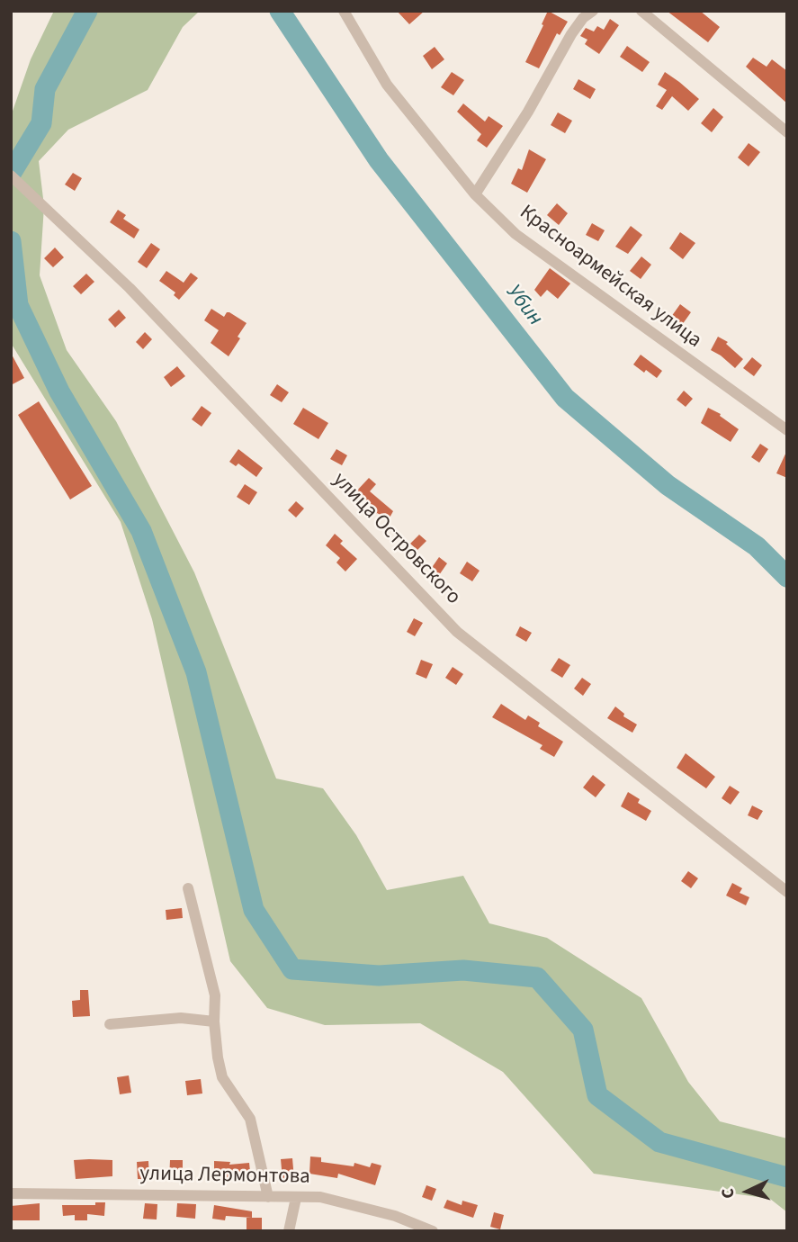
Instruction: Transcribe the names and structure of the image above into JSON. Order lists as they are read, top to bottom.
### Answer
{
  "streets": {
    "street": ["Красноармейская улица", "улица Островского", "улица Лермонтова"]
  },
  "water": ["Убин"],
  "north": "left"
}
